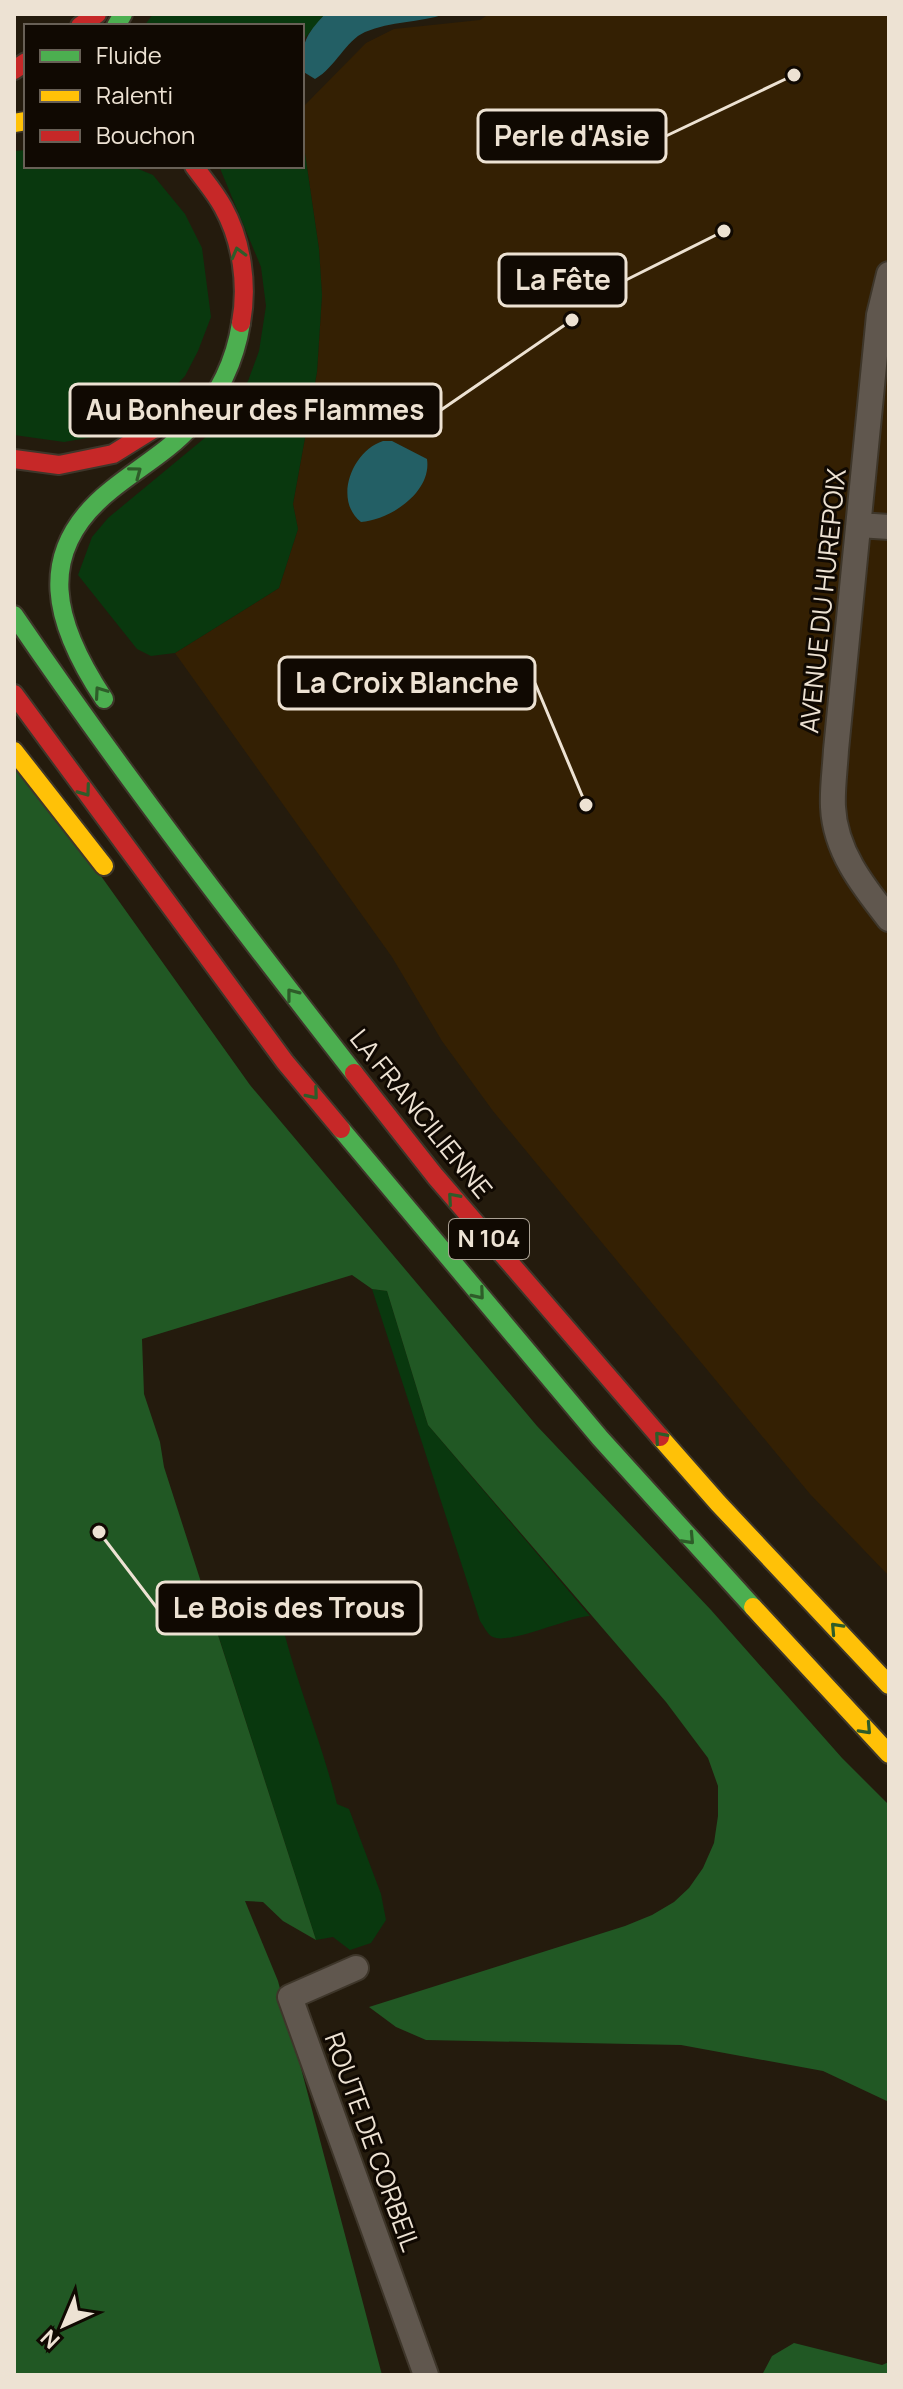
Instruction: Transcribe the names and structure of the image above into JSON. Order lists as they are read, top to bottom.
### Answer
{
  "streets": {
    "main road": ["LA FRANCILIENNE", "N 104"],
    "street": ["AVENUE DU HUREPOIX", "ROUTE DE CORBEIL"]
  },
  "places": [
    "Perle d'Asie",
    "La Fête",
    "Au Bonheur des Flammes",
    "La Croix Blanche",
    "Le Bois des Trous"
  ],
  "legend": ["Fluide", "Ralenti", "Bouchon"],
  "north": "bottom left"
}
